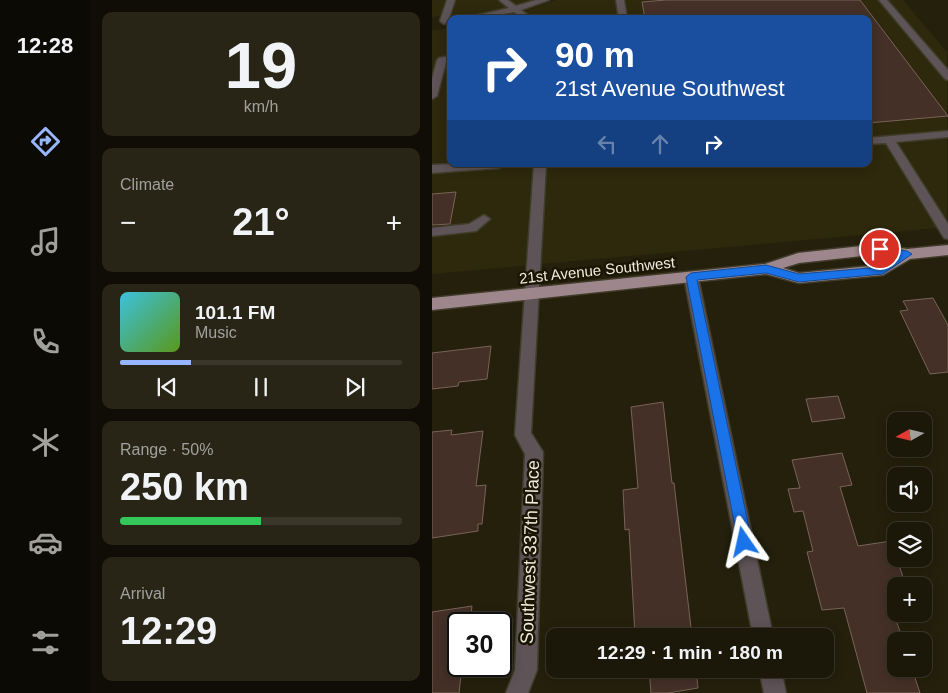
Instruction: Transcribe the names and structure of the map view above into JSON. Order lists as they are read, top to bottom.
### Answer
{
  "streets": {
    "main road": ["21st Avenue Southwest"],
    "street": ["Southwest 337th Place"]
  },
  "crossings": [
    ["21st Avenue Southwest", "Southwest 337th Place"]
  ],
  "north": "left",
  "page": {
    "tabs": "12:28",
    "tile": [
      ["19", "km/h"],
      "Climate",
      ["Range · 50%", "250 km"],
      ["Arrival", "12:29"]
    ],
    "turn": ["90 m", "21st Avenue Southwest"],
    "heat": ["−", "21°", "+"],
    "song": ["101.1 FM", "Music"],
    "map_buttons": ["+", "−"],
    "limit": "30",
    "trip": "12:29 · 1 min · 180 m"
  }
}
